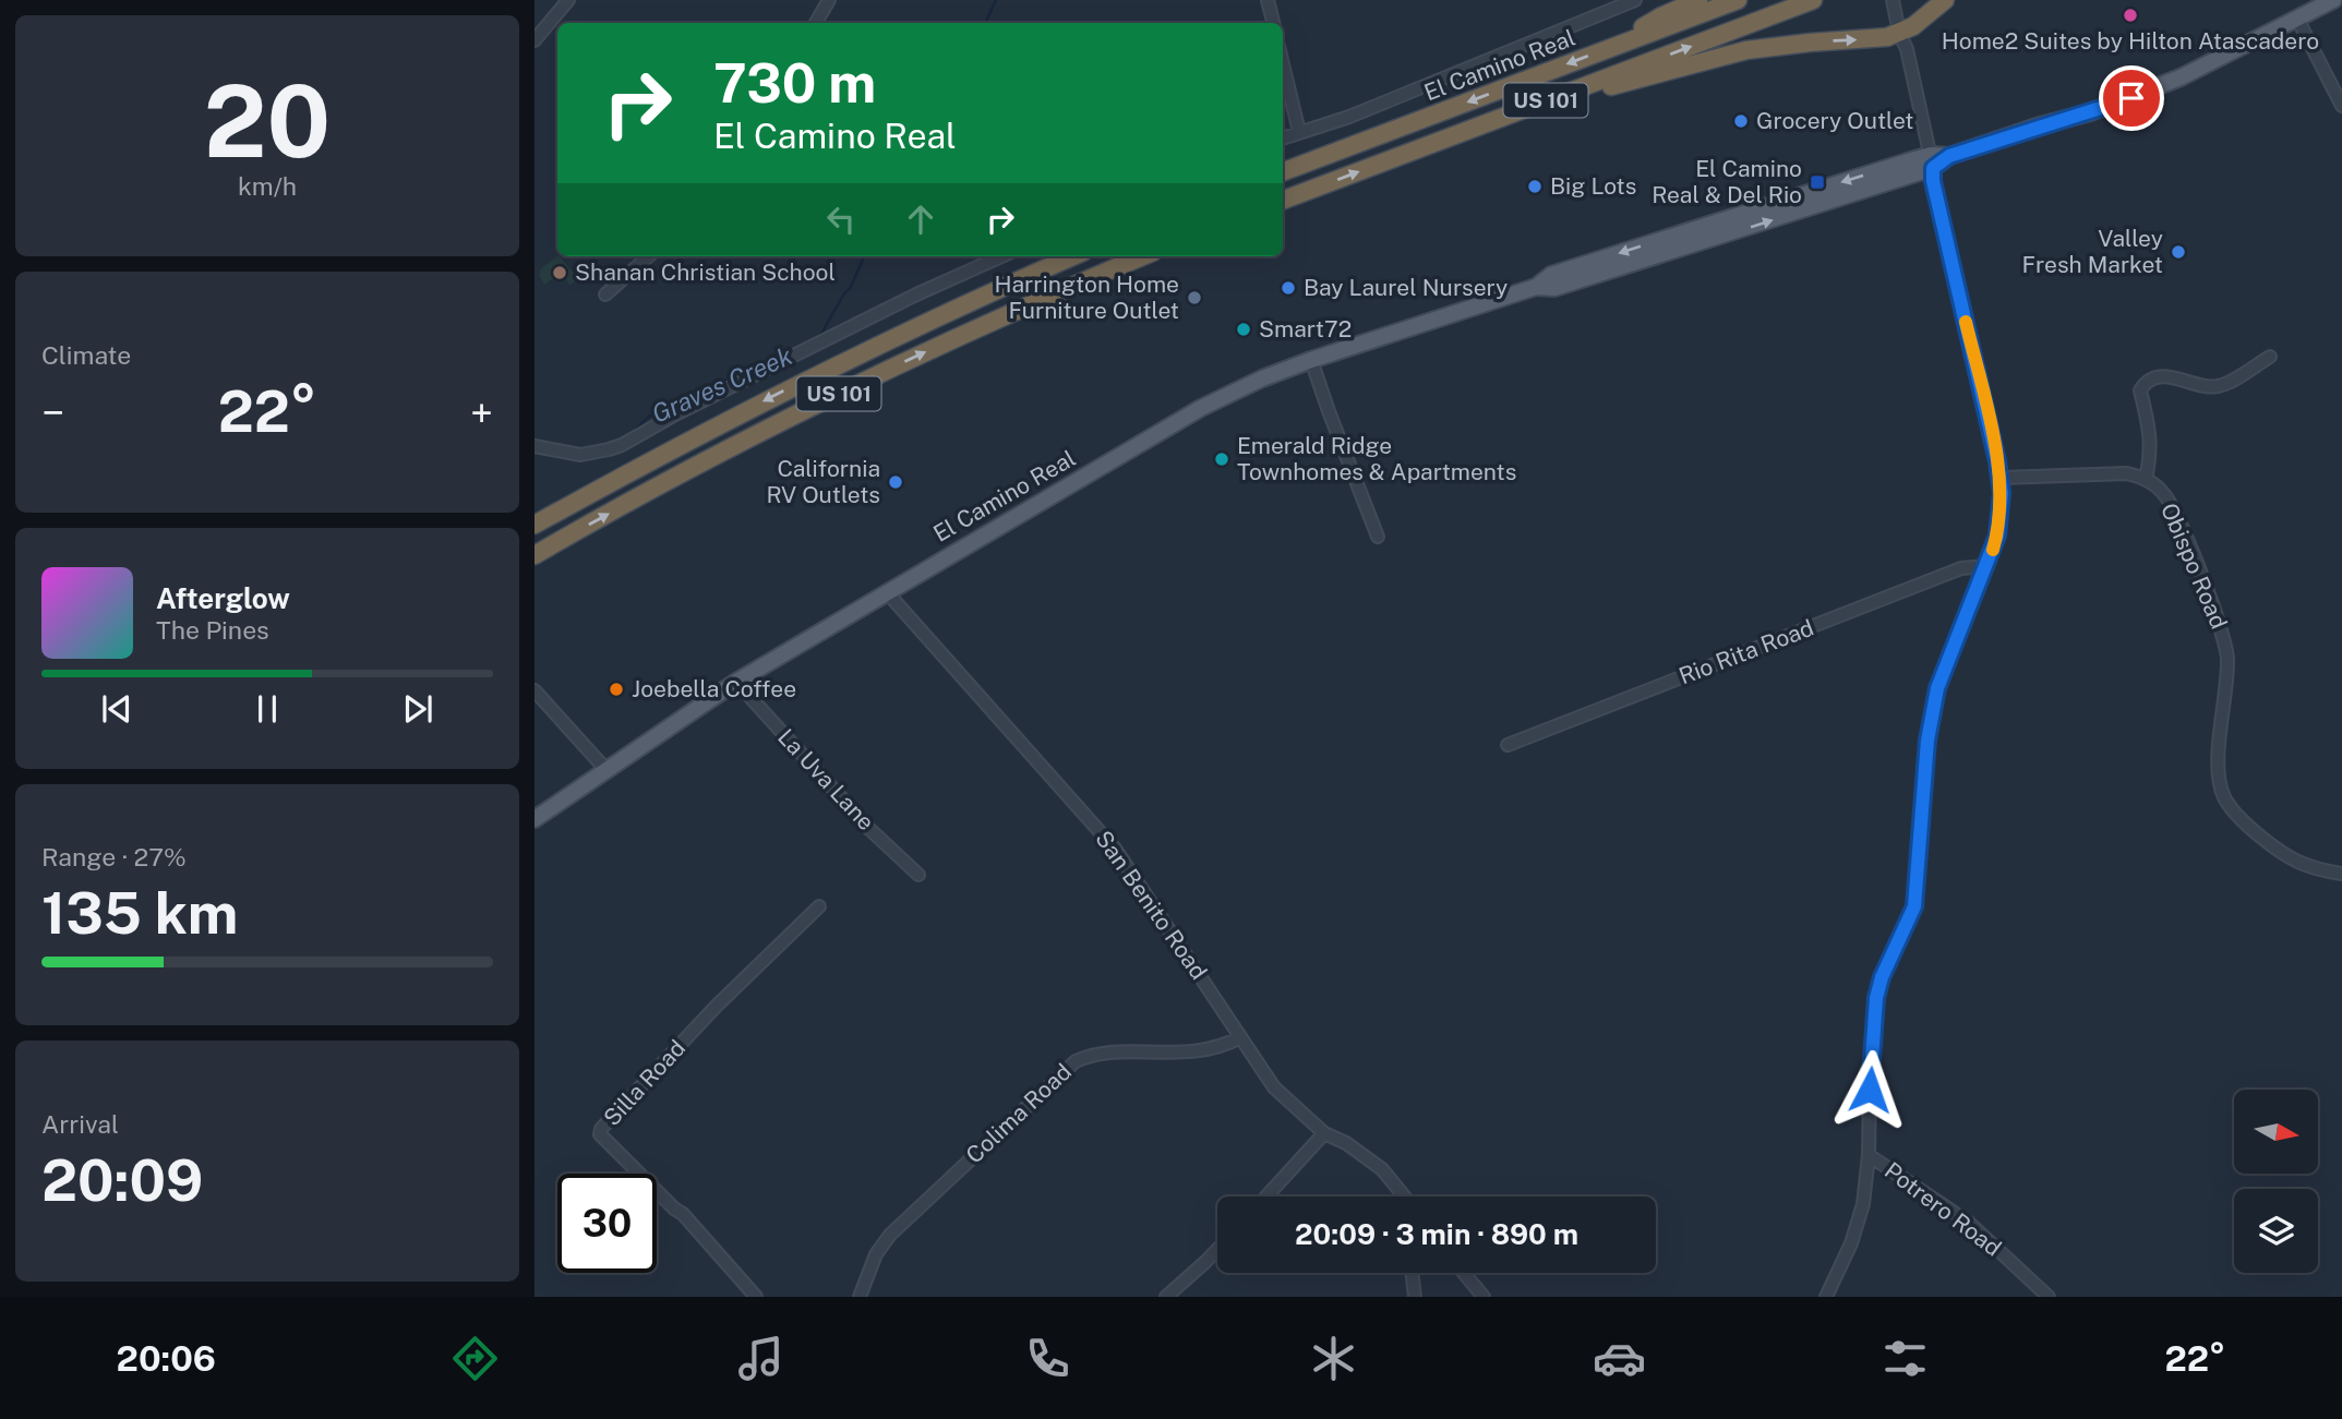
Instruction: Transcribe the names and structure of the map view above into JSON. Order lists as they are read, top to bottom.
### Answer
{
  "streets": {
    "highway": ["El Camino Real", "US 101"],
    "street": [
      "Obispo Road",
      "Rio Rita Road",
      "La Uva Lane",
      "San Benito Road",
      "Silla Road",
      "Colima Road",
      "Potrero Road"
    ]
  },
  "crossings": [
    ["El Camino Real", "La Uva Lane"],
    ["El Camino Real", "San Benito Road"],
    ["San Benito Road", "Colima Road"]
  ],
  "water": ["Graves Creek"],
  "places": {
    "other": [
      "Home2 Suites by Hilton Atascadero",
      "Grocery Outlet",
      "Big Lots",
      "Valley Fresh Market",
      "Shanan Christian School",
      "Bay Laurel Nursery",
      "Harrington Home Furniture Outlet",
      "Smart72",
      "Emerald Ridge Townhomes & Apartments",
      "California RV Outlets",
      "Joebella Coffee"
    ],
    "transit": ["El Camino Real & Del Rio"]
  },
  "north": "right",
  "page": {
    "tile": [
      ["20", "km/h"],
      "Climate",
      ["Range · 27%", "135 km"],
      ["Arrival", "20:09"]
    ],
    "turn": ["730 m", "El Camino Real"],
    "heat": ["−", "22°", "+"],
    "song": ["Afterglow", "The Pines"],
    "limit": "30",
    "trip": "20:09 · 3 min · 890 m",
    "tabs": ["20:06", "22°"]
  }
}
